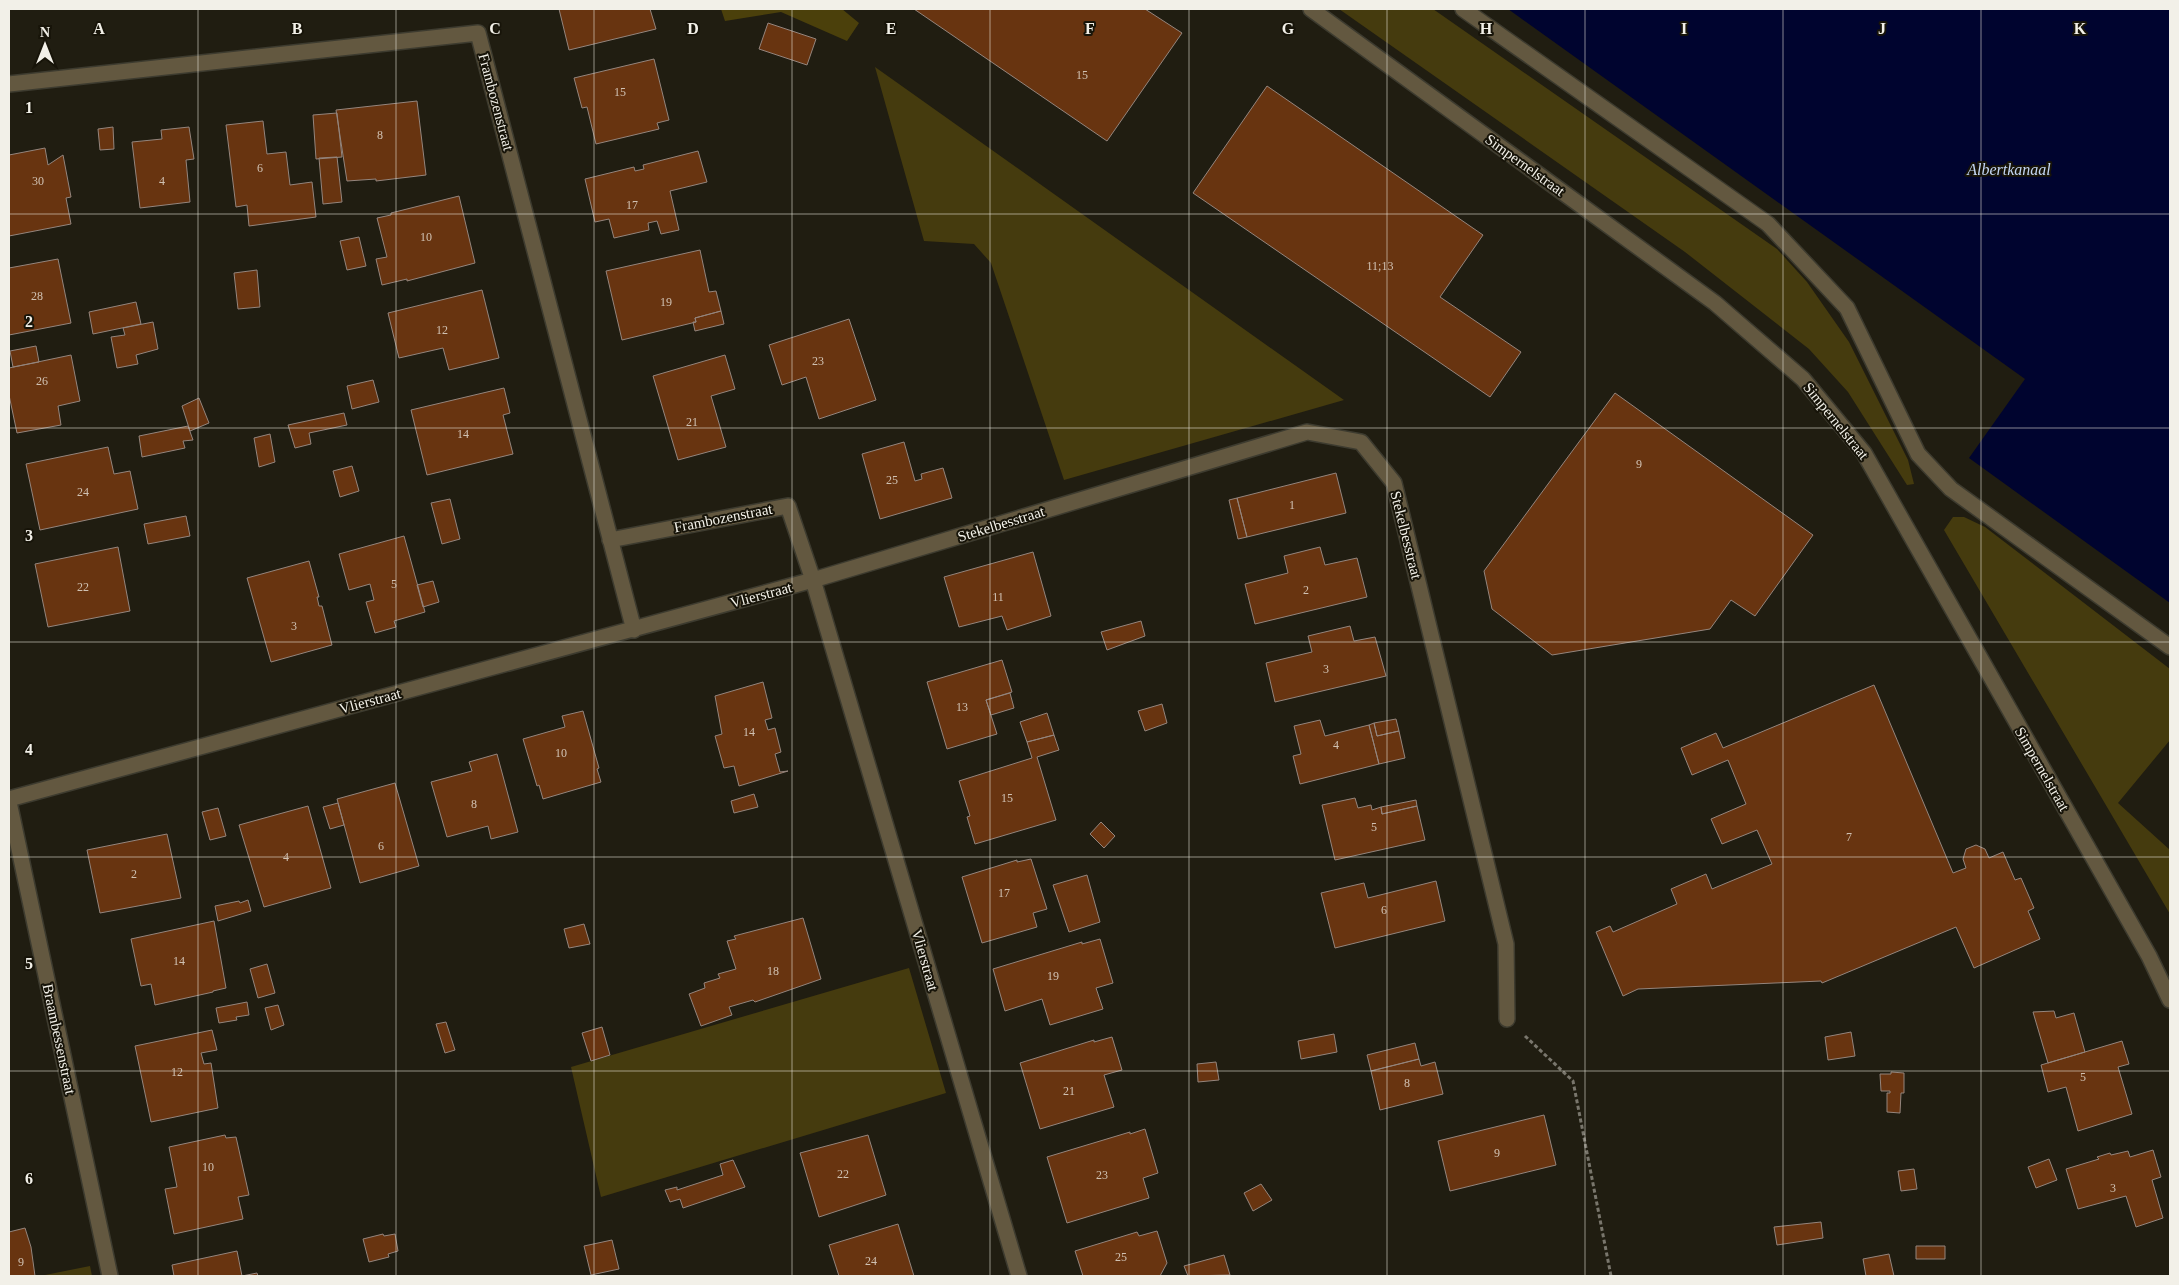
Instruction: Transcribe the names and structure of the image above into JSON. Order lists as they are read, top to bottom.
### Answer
{
  "streets": {
    "street": [
      "Frambozenstraat",
      "Simpernelstraat",
      "Stekelbesstraat",
      "Vlierstraat",
      "Braambessenstraat"
    ]
  },
  "crossings": [
    ["Frambozenstraat", "Stekelbesstraat"],
    ["Frambozenstraat", "Vlierstraat"],
    ["Stekelbesstraat", "Vlierstraat"],
    ["Vlierstraat", "Braambessenstraat"]
  ],
  "water": ["Albertkanaal"],
  "house_numbers": [
    "15",
    "15",
    "8",
    "6",
    "30",
    "4",
    "17",
    "10",
    "11;13",
    "28",
    "19",
    "12",
    "23",
    "26",
    "21",
    "14",
    "9",
    "25",
    "24",
    "1",
    "5",
    "22",
    "2",
    "11",
    "3",
    "3",
    "13",
    "14",
    "4",
    "10",
    "15",
    "8",
    "5",
    "7",
    "6",
    "4",
    "2",
    "17",
    "6",
    "14",
    "18",
    "19",
    "12",
    "5",
    "8",
    "21",
    "9",
    "10",
    "22",
    "23",
    "3",
    "25",
    "24",
    "9"
  ],
  "north": "top",
  "grid": {
    "columns": [
      "A",
      "B",
      "C",
      "D",
      "E",
      "F",
      "G",
      "H",
      "I",
      "J",
      "K"
    ],
    "rows": [
      "1",
      "2",
      "3",
      "4",
      "5",
      "6"
    ]
  }
}
